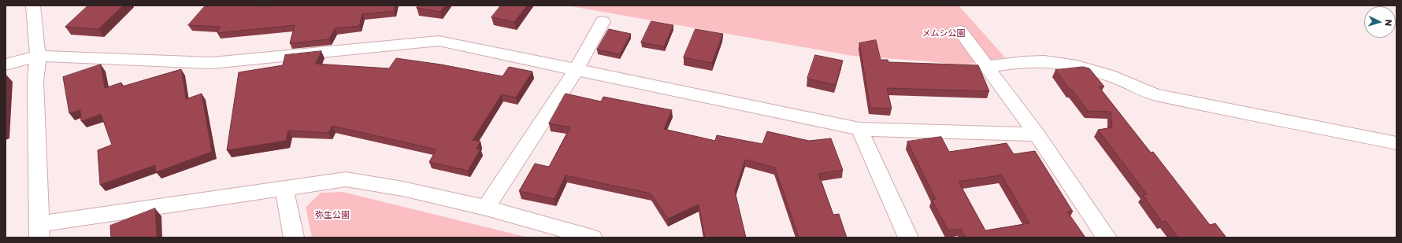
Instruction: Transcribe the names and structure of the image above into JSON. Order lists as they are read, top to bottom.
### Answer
{
  "parks": ["メムシ公園", "弥生公園"],
  "north": "right"
}
